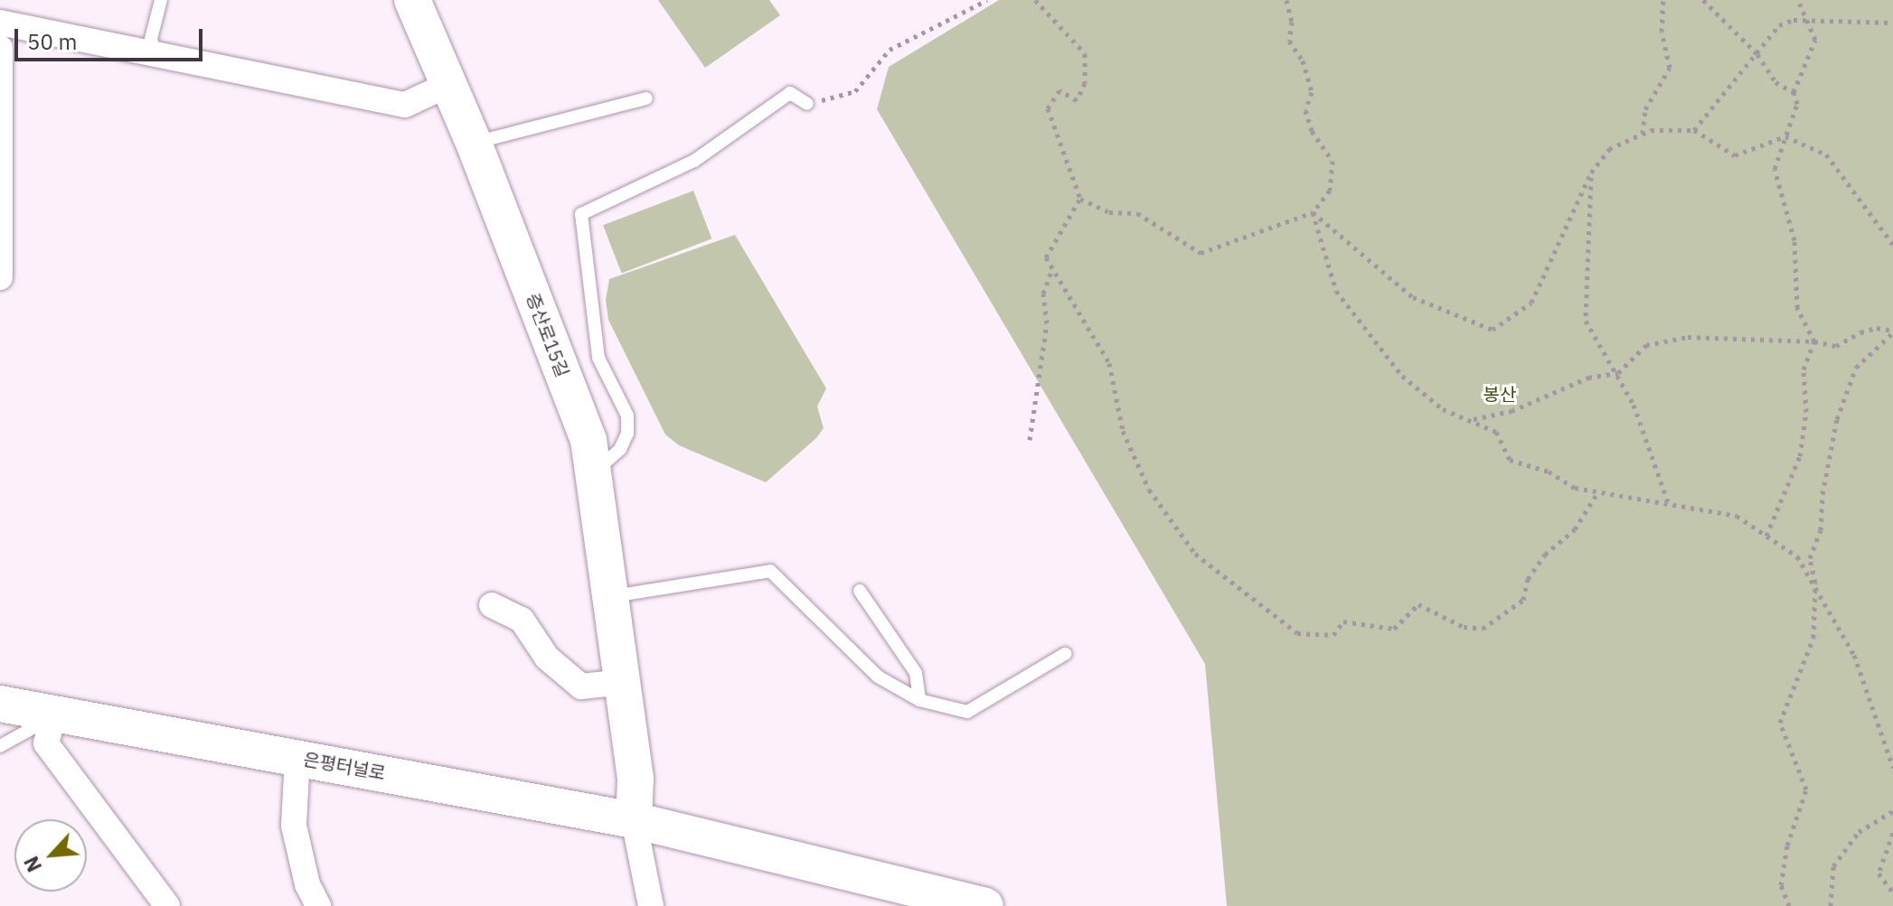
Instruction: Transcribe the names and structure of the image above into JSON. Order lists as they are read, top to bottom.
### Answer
{
  "streets": {
    "main road": ["증산로15길", "은평터널로"]
  },
  "crossings": [
    ["증산로15길", "은평터널로"]
  ],
  "parks": ["봉산"],
  "scale_bar": "50 m",
  "north": "bottom left"
}
